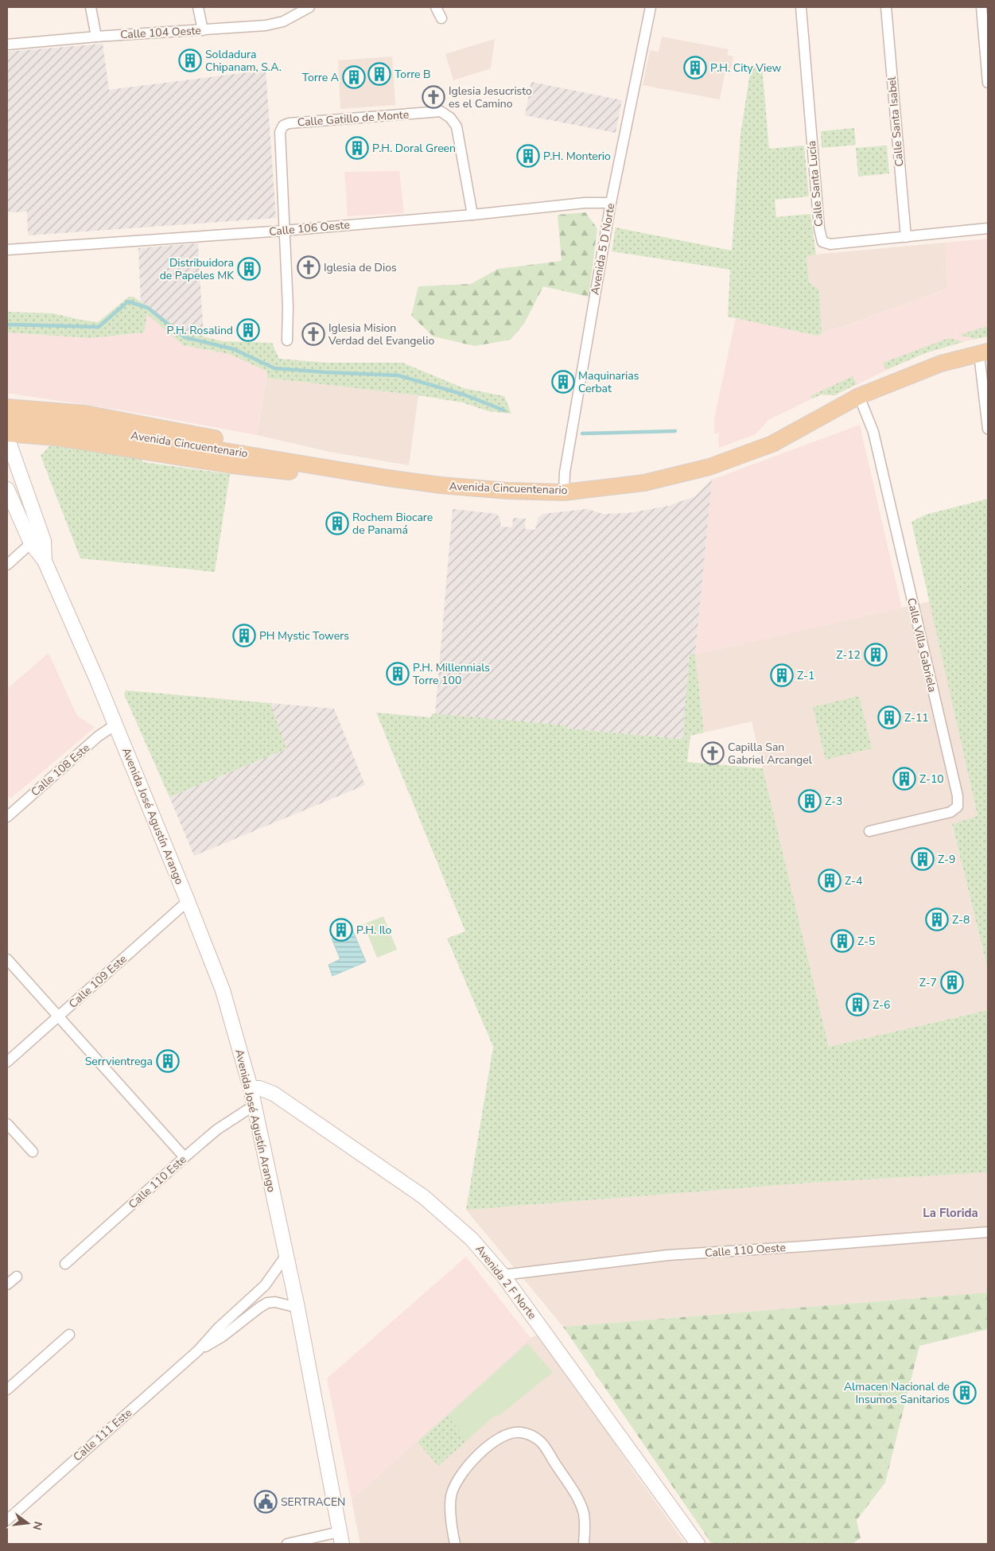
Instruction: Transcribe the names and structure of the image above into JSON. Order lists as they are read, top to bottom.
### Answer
{
  "streets": {
    "main road": ["Avenida Cincuentenario", "Avenida José Agustín Arango", "Avenida 2 F Norte"],
    "street": [
      "Calle 104 Oeste",
      "Calle Gatillo de Monte",
      "Calle Santa Isabel",
      "Calle Santa Lucía",
      "Calle 106 Oeste",
      "Avenida 5 D Norte",
      "Calle Villa Gabriela",
      "Calle 108 Este",
      "Calle 109 Este",
      "Calle 110 Este",
      "Calle 110 Oeste",
      "Calle 111 Este"
    ]
  },
  "crossings": [
    ["Calle Gatillo de Monte", "Calle 106 Oeste"],
    ["Calle Santa Isabel", "Calle Santa Lucía"],
    ["Calle 106 Oeste", "Avenida 5 D Norte"],
    ["Avenida 5 D Norte", "Avenida Cincuentenario"],
    ["Avenida Cincuentenario", "Calle Villa Gabriela"],
    ["Calle 108 Este", "Avenida José Agustín Arango"],
    ["Avenida José Agustín Arango", "Calle 109 Este"],
    ["Avenida José Agustín Arango", "Calle 110 Este"],
    ["Avenida José Agustín Arango", "Avenida 2 F Norte"],
    ["Avenida José Agustín Arango", "Calle 111 Este"],
    ["Calle 110 Oeste", "Avenida 2 F Norte"]
  ],
  "districts": ["La Florida"],
  "places": {
    "building": [
      "Soldadura Chipanam, S.A.",
      "P.H. City View",
      "Torre B",
      "Torre A",
      "P.H. Doral Green",
      "P.H. Monterio",
      "Distribuidora de Papeles MK",
      "P.H. Rosalind",
      "Maquinarias Cerbat",
      "Rochem Biocare de Panamá",
      "PH Mystic Towers",
      "Z-12",
      "P.H. Millennials Torre 100",
      "Z-1",
      "Z-11",
      "Z-10",
      "Z-3",
      "Z-9",
      "Z-4",
      "Z-8",
      "P.H. Ilo",
      "Z-5",
      "Z-7",
      "Z-6",
      "Serrvientrega",
      "Almacen Nacional de Insumos Sanitarios"
    ],
    "church": [
      "Iglesia Jesucristo es el Camino",
      "Iglesia de Dios",
      "Iglesia Mision Verdad del Evangelio",
      "Capilla San Gabriel Arcangel"
    ],
    "public building": ["SERTRACEN"]
  },
  "north": "right"
}
